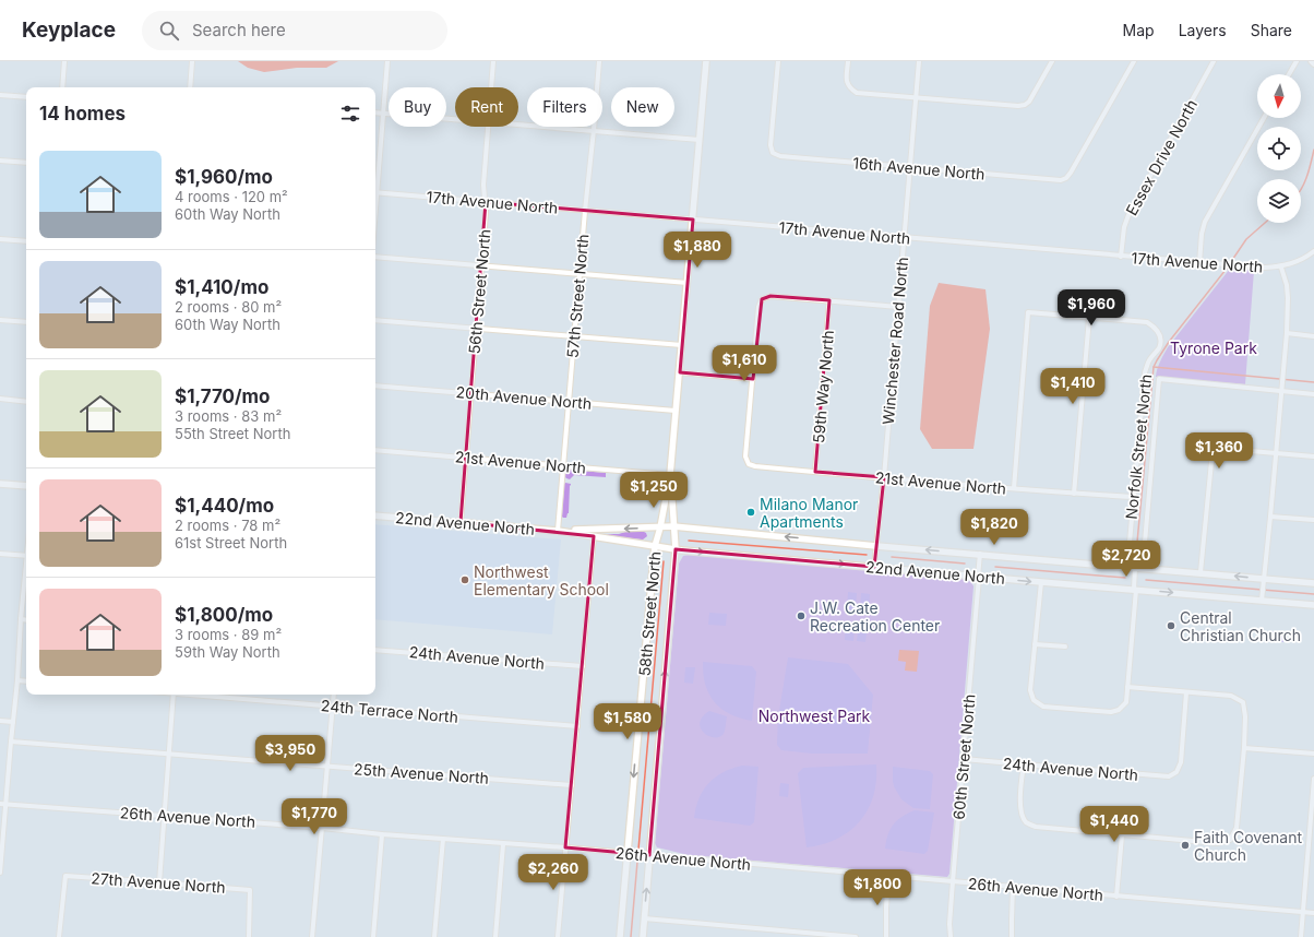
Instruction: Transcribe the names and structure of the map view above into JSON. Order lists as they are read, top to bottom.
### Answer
{
  "streets": {
    "main road": ["22nd Avenue North", "58th Street North"],
    "street": [
      "Essex Drive North",
      "16th Avenue North",
      "17th Avenue North",
      "56th Street North",
      "57th Street North",
      "Winchester Road North",
      "59th Way North",
      "20th Avenue North",
      "Norfolk Street North",
      "21st Avenue North",
      "24th Avenue North",
      "24th Terrace North",
      "60th Street North",
      "25th Avenue North",
      "26th Avenue North",
      "27th Avenue North"
    ]
  },
  "crossings": [
    ["Essex Drive North", "17th Avenue North"],
    ["16th Avenue North", "Winchester Road North"],
    ["17th Avenue North", "56th Street North"],
    ["17th Avenue North", "57th Street North"],
    ["17th Avenue North", "Winchester Road North"],
    ["17th Avenue North", "58th Street North"],
    ["56th Street North", "20th Avenue North"],
    ["56th Street North", "21st Avenue North"],
    ["56th Street North", "22nd Avenue North"],
    ["57th Street North", "20th Avenue North"],
    ["57th Street North", "21st Avenue North"],
    ["57th Street North", "22nd Avenue North"],
    ["Winchester Road North", "21st Avenue North"],
    ["Winchester Road North", "22nd Avenue North"],
    ["59th Way North", "21st Avenue North"],
    ["20th Avenue North", "58th Street North"],
    ["Norfolk Street North", "21st Avenue North"],
    ["Norfolk Street North", "22nd Avenue North"],
    ["21st Avenue North", "58th Street North"],
    ["22nd Avenue North", "58th Street North"],
    ["22nd Avenue North", "60th Street North"],
    ["58th Street North", "26th Avenue North"],
    ["24th Avenue North", "60th Street North"],
    ["60th Street North", "26th Avenue North"]
  ],
  "parks": ["Tyrone Park", "Northwest Park"],
  "places": [
    "Milano Manor Apartments",
    "Northwest Elementary School",
    "J.W. Cate Recreation Center",
    "Central Christian Church",
    "Faith Covenant Church"
  ],
  "north": "bottom",
  "page": {
    "header": "Keyplace",
    "search": "Search here",
    "nav": ["Map", "Layers", "Share"],
    "chip": [
      "Buy",
      "Rent",
      "Filters",
      "New"
    ],
    "heading": "14 homes",
    "list": [
      {
        "name": "$1,960/mo",
        "note": "4 rooms · 120 m² · 60th Way North"
      },
      {
        "name": "$1,410/mo",
        "note": "2 rooms · 80 m² · 60th Way North"
      },
      {
        "name": "$1,770/mo",
        "note": "3 rooms · 83 m² · 55th Street North"
      },
      {
        "name": "$1,440/mo",
        "note": "2 rooms · 78 m² · 61st Street North"
      },
      {
        "name": "$1,800/mo",
        "note": "3 rooms · 89 m² · 59th Way North"
      }
    ],
    "price": [
      "$1,880",
      "$1,960",
      "$1,610",
      "$1,410",
      "$1,360",
      "$1,250",
      "$1,820",
      "$2,720",
      "$1,580",
      "$3,950",
      "$1,770",
      "$1,440",
      "$2,260",
      "$1,800"
    ]
  }
}
